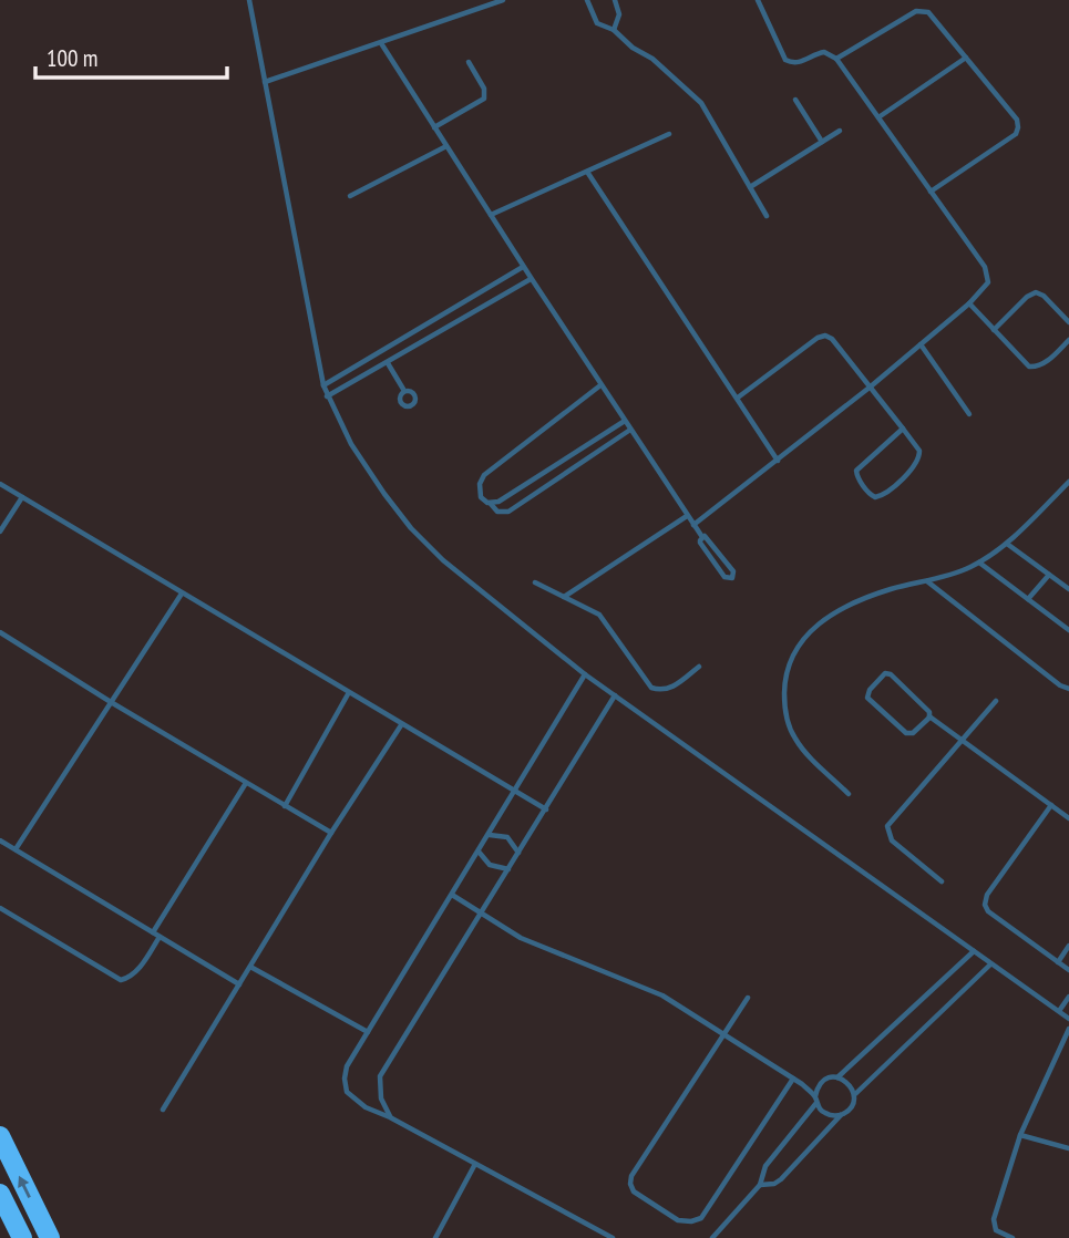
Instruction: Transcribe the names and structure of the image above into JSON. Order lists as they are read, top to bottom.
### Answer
{
  "scale_bar": "100 m"
}
